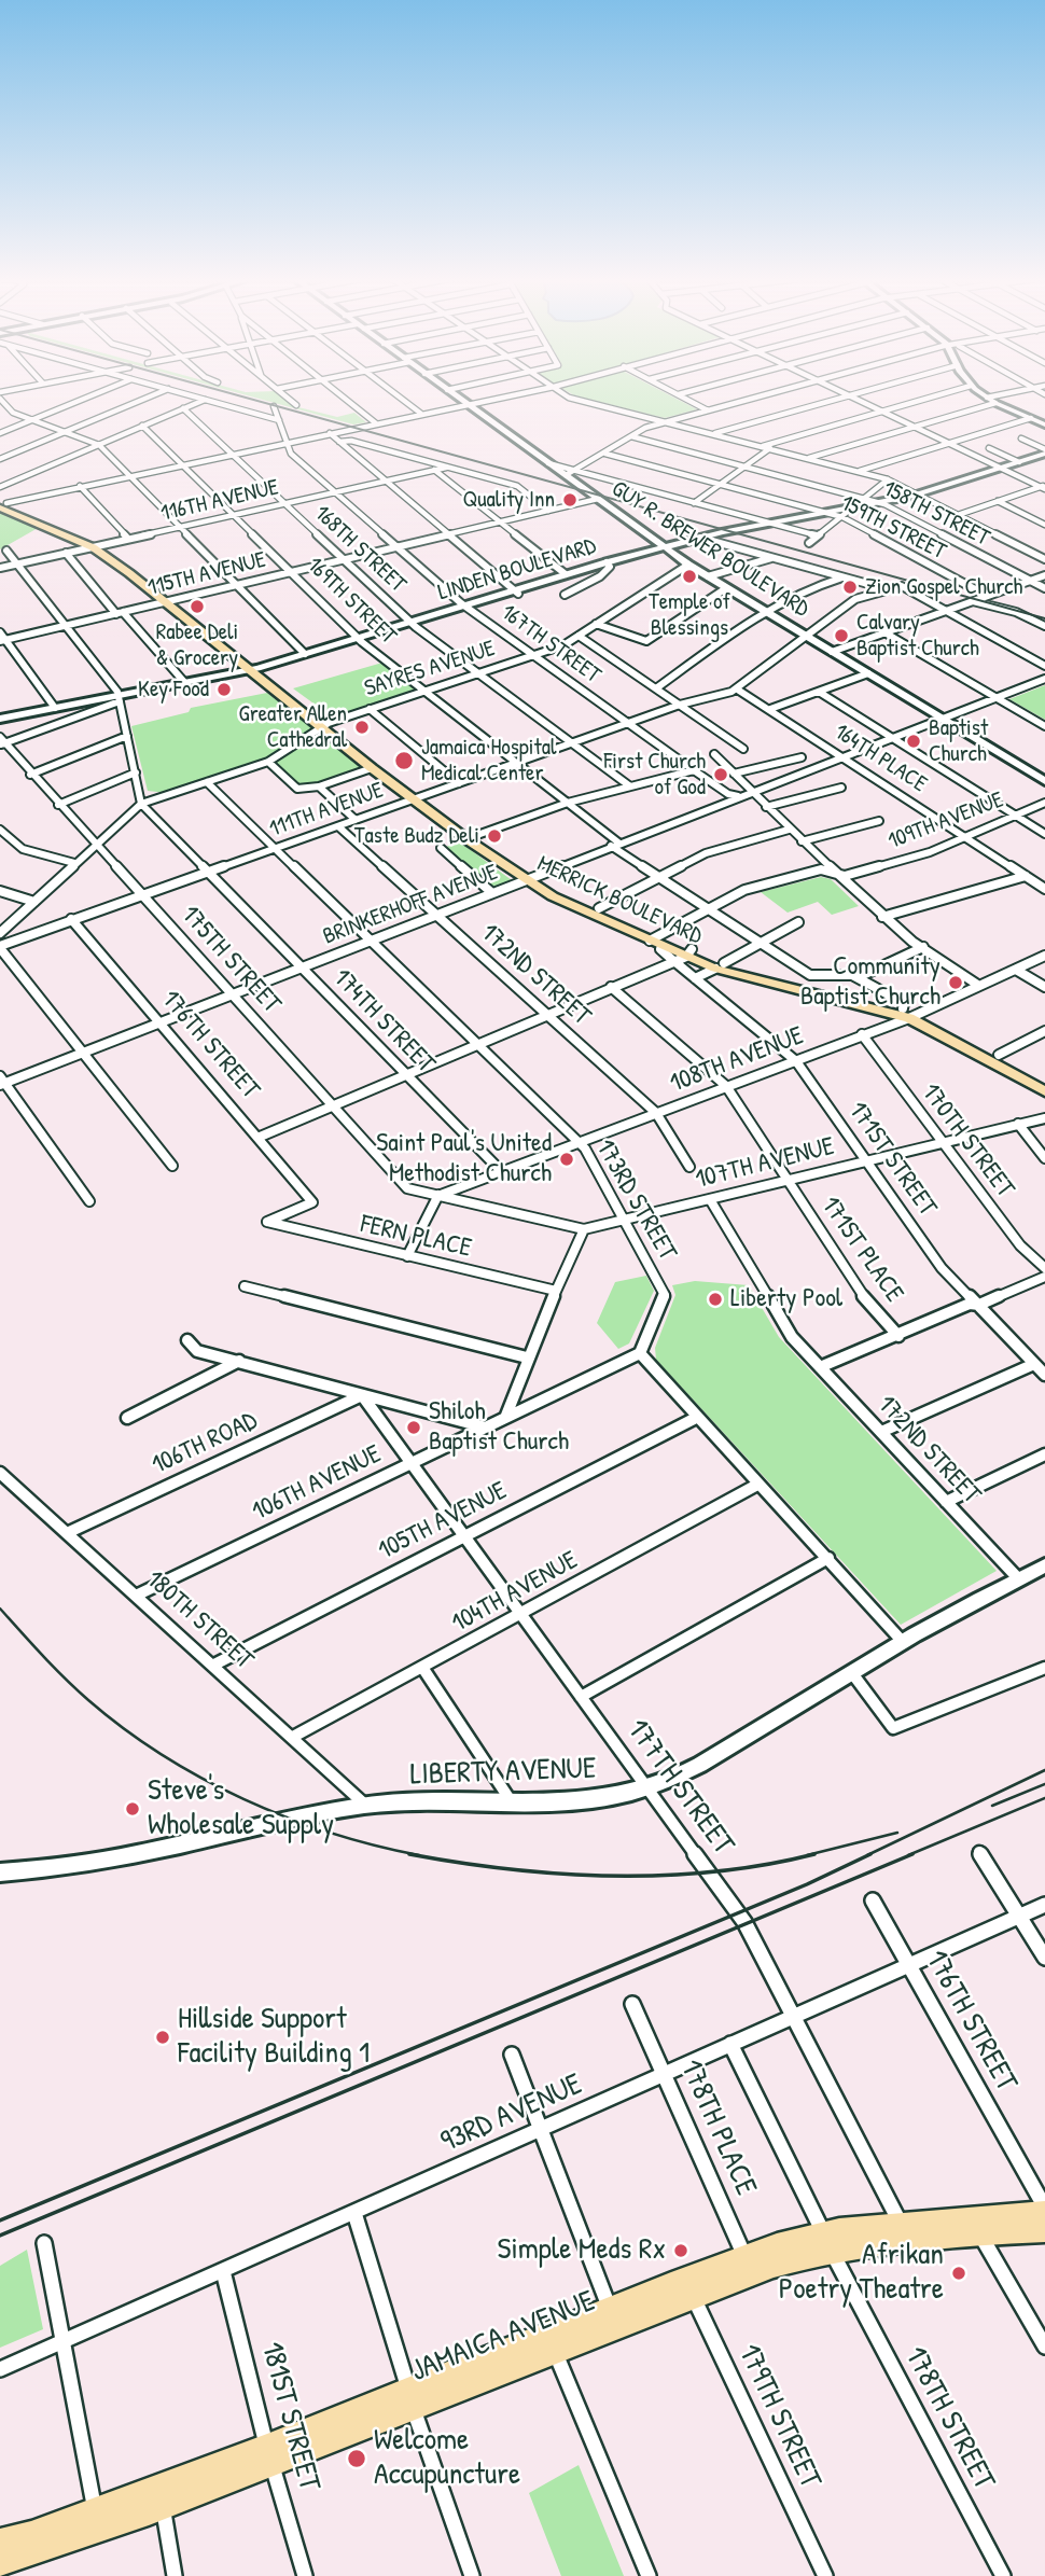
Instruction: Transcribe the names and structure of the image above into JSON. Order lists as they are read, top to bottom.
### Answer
{
  "streets": {
    "main road": [
      "GUY R. BREWER BOULEVARD",
      "LINDEN BOULEVARD",
      "MERRICK BOULEVARD",
      "LIBERTY AVENUE",
      "JAMAICA AVENUE"
    ],
    "street": [
      "116TH AVENUE",
      "158TH STREET",
      "159TH STREET",
      "168TH STREET",
      "115TH AVENUE",
      "169TH STREET",
      "167TH STREET",
      "SAYRES AVENUE",
      "164TH PLACE",
      "111TH AVENUE",
      "109TH AVENUE",
      "BRINKERHOFF AVENUE",
      "175TH STREET",
      "172ND STREET",
      "174TH STREET",
      "176TH STREET",
      "108TH AVENUE",
      "170TH STREET",
      "171ST STREET",
      "107TH AVENUE",
      "173RD STREET",
      "FERN PLACE",
      "171ST PLACE",
      "106TH ROAD",
      "106TH AVENUE",
      "105TH AVENUE",
      "104TH AVENUE",
      "180TH STREET",
      "177TH STREET",
      "93RD AVENUE",
      "178TH PLACE",
      "181ST STREET",
      "179TH STREET",
      "178TH STREET"
    ]
  },
  "crossings": [
    ["116TH AVENUE", "168TH STREET"],
    ["116TH AVENUE", "169TH STREET"],
    ["116TH AVENUE", "167TH STREET"],
    ["116TH AVENUE", "MERRICK BOULEVARD"],
    ["158TH STREET", "LINDEN BOULEVARD"],
    ["159TH STREET", "LINDEN BOULEVARD"],
    ["168TH STREET", "LINDEN BOULEVARD"],
    ["168TH STREET", "115TH AVENUE"],
    ["168TH STREET", "SAYRES AVENUE"],
    ["168TH STREET", "111TH AVENUE"],
    ["GUY R. BREWER BOULEVARD", "LINDEN BOULEVARD"],
    ["GUY R. BREWER BOULEVARD", "115TH AVENUE"],
    ["GUY R. BREWER BOULEVARD", "SAYRES AVENUE"],
    ["GUY R. BREWER BOULEVARD", "111TH AVENUE"],
    ["GUY R. BREWER BOULEVARD", "BRINKERHOFF AVENUE"],
    ["LINDEN BOULEVARD", "169TH STREET"],
    ["LINDEN BOULEVARD", "167TH STREET"],
    ["LINDEN BOULEVARD", "MERRICK BOULEVARD"],
    ["115TH AVENUE", "169TH STREET"],
    ["115TH AVENUE", "167TH STREET"],
    ["115TH AVENUE", "MERRICK BOULEVARD"],
    ["169TH STREET", "SAYRES AVENUE"],
    ["169TH STREET", "111TH AVENUE"],
    ["169TH STREET", "109TH AVENUE"],
    ["169TH STREET", "MERRICK BOULEVARD"],
    ["169TH STREET", "BRINKERHOFF AVENUE"],
    ["167TH STREET", "SAYRES AVENUE"],
    ["167TH STREET", "111TH AVENUE"],
    ["167TH STREET", "BRINKERHOFF AVENUE"],
    ["SAYRES AVENUE", "MERRICK BOULEVARD"],
    ["SAYRES AVENUE", "175TH STREET"],
    ["SAYRES AVENUE", "174TH STREET"],
    ["SAYRES AVENUE", "173RD STREET"],
    ["164TH PLACE", "111TH AVENUE"],
    ["164TH PLACE", "109TH AVENUE"],
    ["164TH PLACE", "BRINKERHOFF AVENUE"],
    ["111TH AVENUE", "MERRICK BOULEVARD"],
    ["111TH AVENUE", "175TH STREET"],
    ["111TH AVENUE", "172ND STREET"],
    ["111TH AVENUE", "174TH STREET"],
    ["111TH AVENUE", "176TH STREET"],
    ["111TH AVENUE", "173RD STREET"],
    ["109TH AVENUE", "MERRICK BOULEVARD"],
    ["MERRICK BOULEVARD", "BRINKERHOFF AVENUE"],
    ["MERRICK BOULEVARD", "108TH AVENUE"],
    ["MERRICK BOULEVARD", "171ST STREET"],
    ["BRINKERHOFF AVENUE", "175TH STREET"],
    ["BRINKERHOFF AVENUE", "172ND STREET"],
    ["BRINKERHOFF AVENUE", "174TH STREET"],
    ["BRINKERHOFF AVENUE", "176TH STREET"],
    ["BRINKERHOFF AVENUE", "173RD STREET"],
    ["175TH STREET", "108TH AVENUE"],
    ["175TH STREET", "107TH AVENUE"],
    ["172ND STREET", "108TH AVENUE"],
    ["172ND STREET", "107TH AVENUE"],
    ["172ND STREET", "LIBERTY AVENUE"],
    ["174TH STREET", "108TH AVENUE"],
    ["176TH STREET", "FERN PLACE"],
    ["176TH STREET", "93RD AVENUE"],
    ["176TH STREET", "JAMAICA AVENUE"],
    ["108TH AVENUE", "170TH STREET"],
    ["108TH AVENUE", "171ST STREET"],
    ["108TH AVENUE", "173RD STREET"],
    ["108TH AVENUE", "171ST PLACE"],
    ["170TH STREET", "107TH AVENUE"],
    ["171ST STREET", "107TH AVENUE"],
    ["107TH AVENUE", "173RD STREET"],
    ["107TH AVENUE", "171ST PLACE"],
    ["173RD STREET", "106TH AVENUE"],
    ["106TH ROAD", "180TH STREET"],
    ["106TH ROAD", "177TH STREET"],
    ["106TH AVENUE", "180TH STREET"],
    ["106TH AVENUE", "177TH STREET"],
    ["105TH AVENUE", "180TH STREET"],
    ["105TH AVENUE", "177TH STREET"],
    ["104TH AVENUE", "180TH STREET"],
    ["104TH AVENUE", "177TH STREET"],
    ["180TH STREET", "LIBERTY AVENUE"],
    ["LIBERTY AVENUE", "177TH STREET"],
    ["177TH STREET", "93RD AVENUE"],
    ["177TH STREET", "JAMAICA AVENUE"],
    ["93RD AVENUE", "178TH PLACE"],
    ["93RD AVENUE", "181ST STREET"],
    ["93RD AVENUE", "178TH STREET"],
    ["178TH PLACE", "JAMAICA AVENUE"],
    ["JAMAICA AVENUE", "181ST STREET"],
    ["JAMAICA AVENUE", "179TH STREET"],
    ["JAMAICA AVENUE", "178TH STREET"]
  ],
  "places": [
    "Quality Inn",
    "Temple of Blessings",
    "Zion Gospel Church",
    "Rabee Deli & Grocery",
    "Calvary Baptist Church",
    "Key Food",
    "Greater Allen Cathedral",
    "Baptist Church",
    "Jamaica Hospital Medical Center",
    "First Church of God",
    "Taste Budz Deli",
    "Community Baptist Church",
    "Saint Paul's United Methodist Church",
    "Liberty Pool",
    "Shiloh Baptist Church",
    "Steve's Wholesale Supply",
    "Hillside Support Facility Building 1",
    "Simple Meds Rx",
    "Afrikan Poetry Theatre",
    "Welcome Accupuncture"
  ]
}
